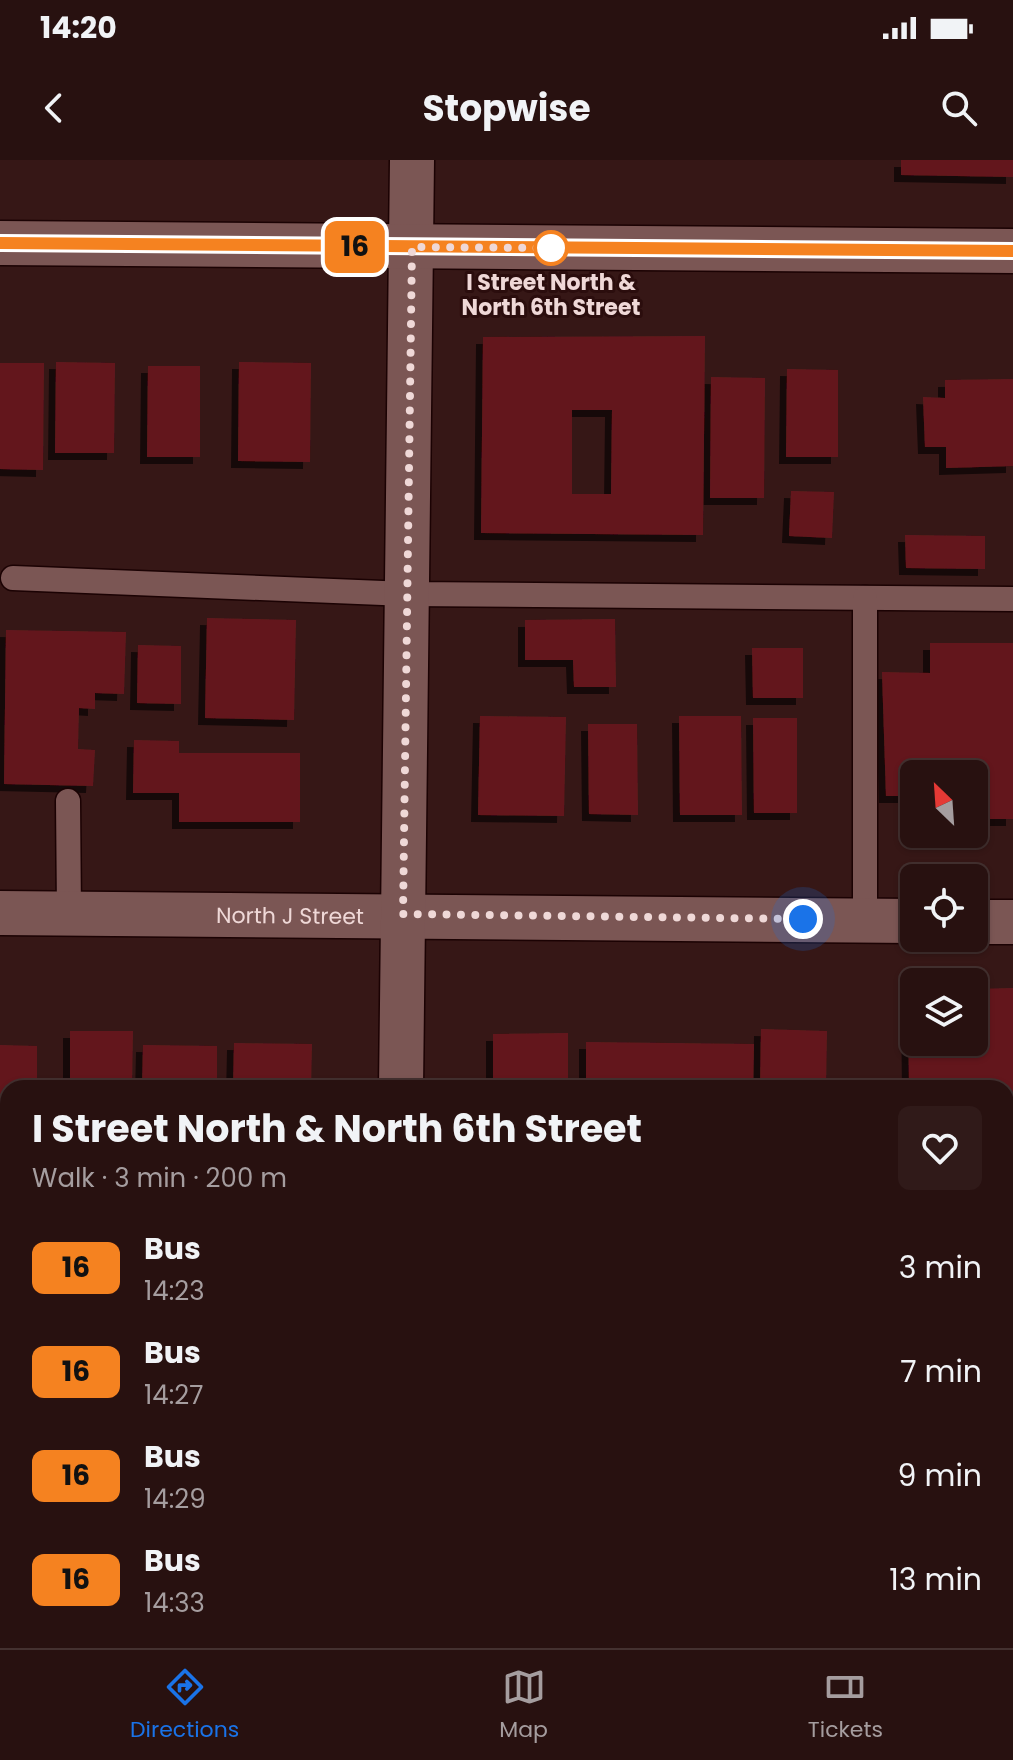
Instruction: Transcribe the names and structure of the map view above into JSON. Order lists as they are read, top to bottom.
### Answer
{
  "streets": {
    "street": ["North J Street"]
  },
  "places": ["I Street North & North 6th Street"],
  "lines": ["bus line 16"],
  "north": "top left",
  "page": {
    "status": "14:20",
    "header": "Stopwise",
    "on_map": "16",
    "heading": ["I Street North & North 6th Street", "Walk · 3 min · 200 m"],
    "list": [
      {
        "mark": "16",
        "name": "Bus",
        "note": "14:23",
        "value": "3 min"
      },
      {
        "mark": "16",
        "name": "Bus",
        "note": "14:27",
        "value": "7 min"
      },
      {
        "mark": "16",
        "name": "Bus",
        "note": "14:29",
        "value": "9 min"
      },
      {
        "mark": "16",
        "name": "Bus",
        "note": "14:33",
        "value": "13 min"
      }
    ],
    "tabs": ["Directions", "Map", "Tickets"]
  }
}
